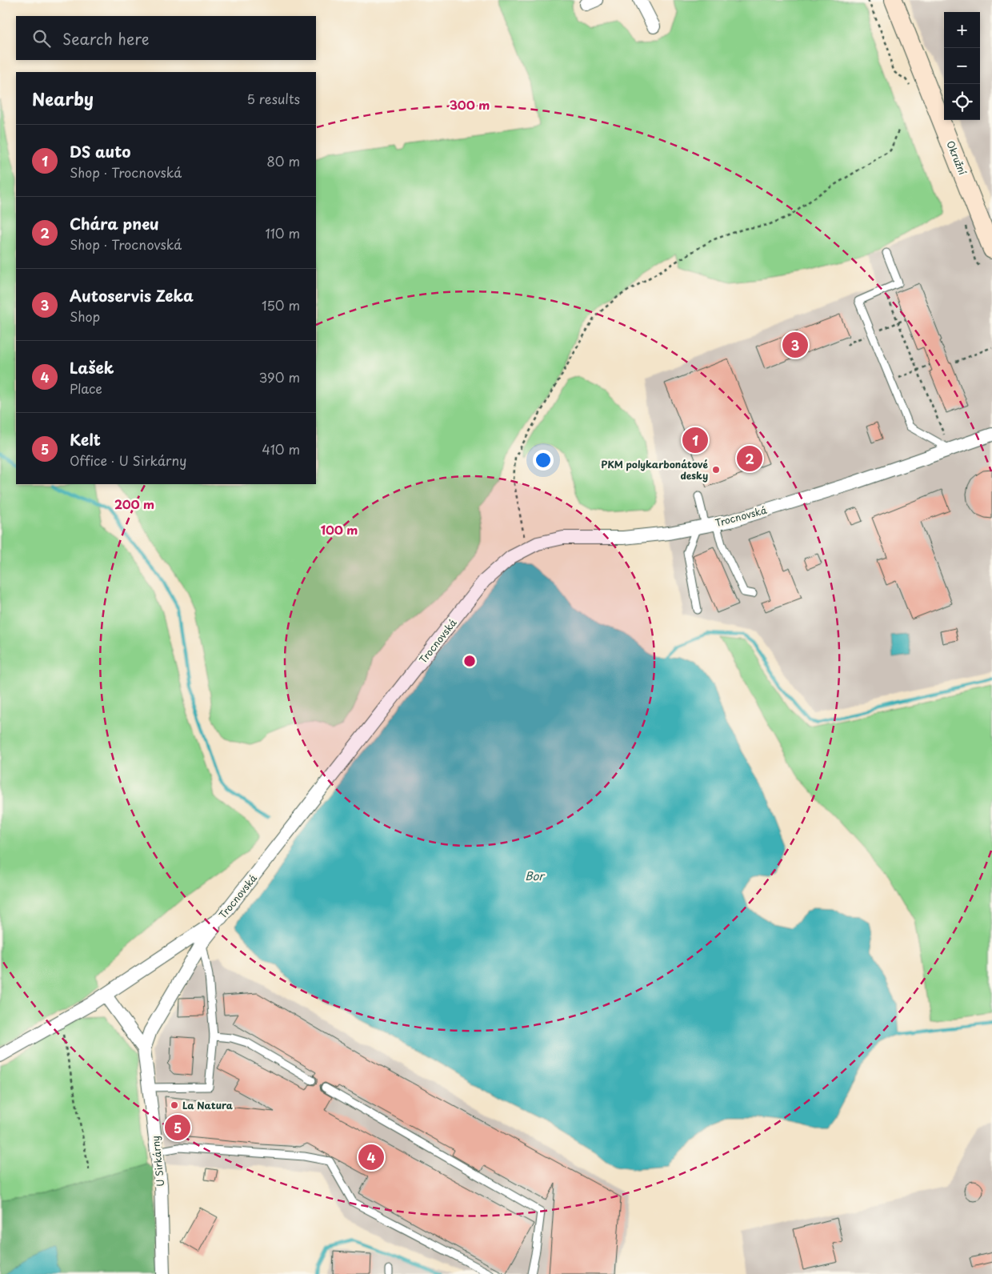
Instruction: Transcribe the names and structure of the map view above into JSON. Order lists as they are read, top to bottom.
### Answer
{
  "streets": {
    "main road": ["Okružní"],
    "street": ["Trocnovská", "U Sirkárny"]
  },
  "crossings": [
    ["Trocnovská", "U Sirkárny"]
  ],
  "water": ["Bor"],
  "places": ["PKM polykarbonátové desky", "La Natura"],
  "page": {
    "map_buttons": ["+", "−"],
    "search": "Search here",
    "heading": ["Nearby", "5 results"],
    "list": [
      {
        "mark": "1",
        "name": "DS auto",
        "note": "Shop · Trocnovská",
        "value": "80 m"
      },
      {
        "mark": "2",
        "name": "Chára pneu",
        "note": "Shop · Trocnovská",
        "value": "110 m"
      },
      {
        "mark": "3",
        "name": "Autoservis Zeka",
        "note": "Shop",
        "value": "150 m"
      },
      {
        "mark": "4",
        "name": "Lašek",
        "note": "Place",
        "value": "390 m"
      },
      {
        "mark": "5",
        "name": "Kelt",
        "note": "Office · U Sirkárny",
        "value": "410 m"
      }
    ],
    "pins": [
      "3",
      "1",
      "2",
      "5",
      "4"
    ]
  },
  "rings": ["300 m", "200 m", "100 m"]
}
